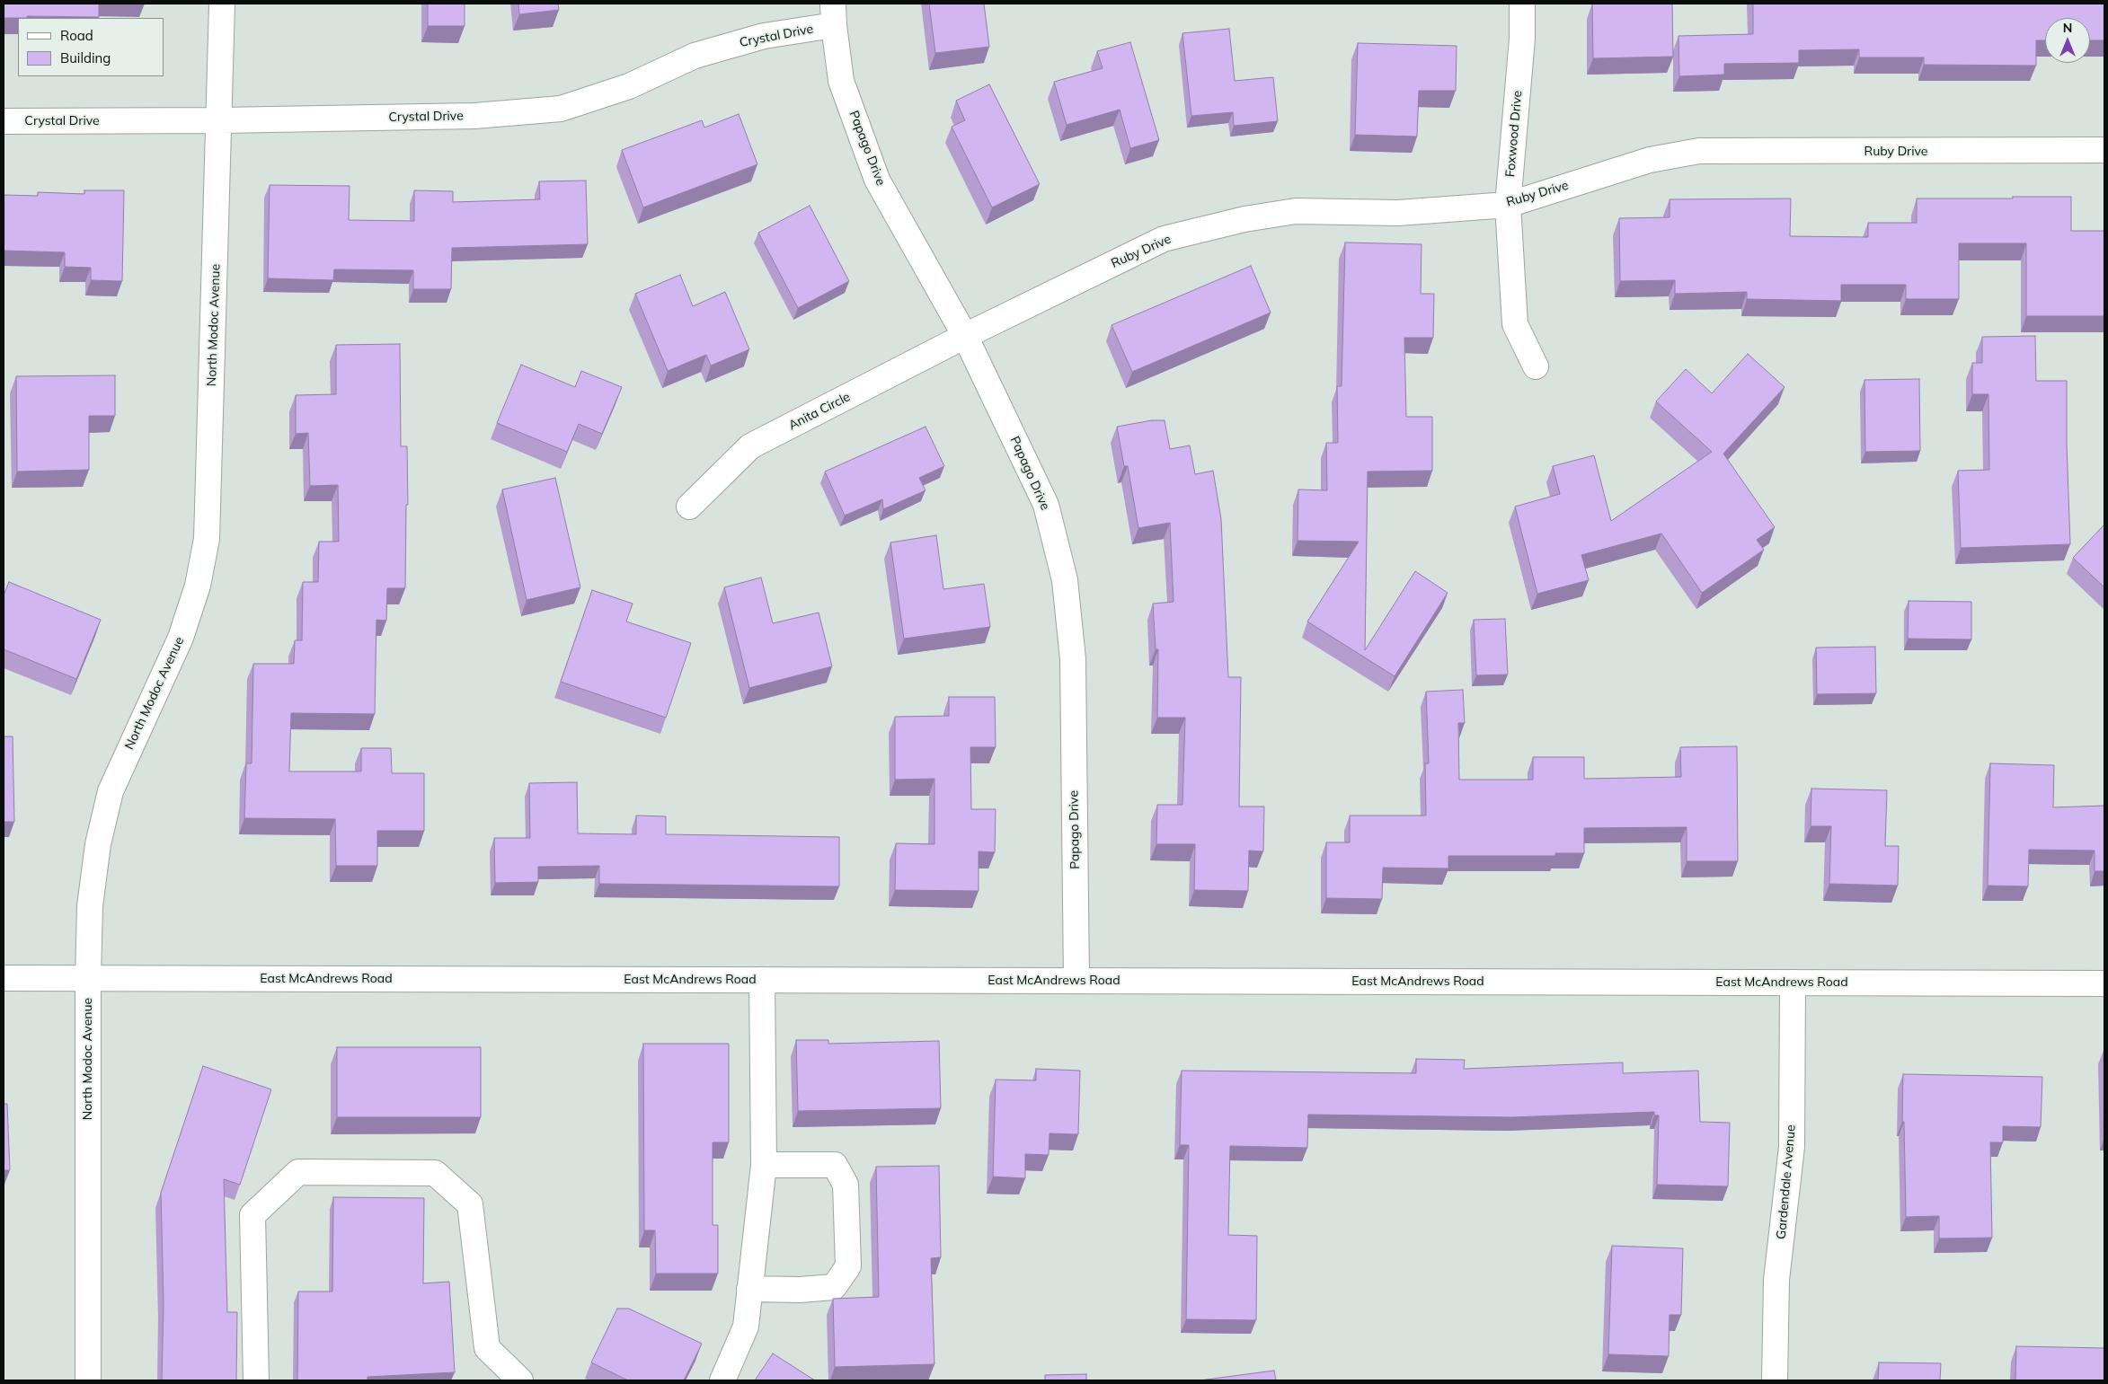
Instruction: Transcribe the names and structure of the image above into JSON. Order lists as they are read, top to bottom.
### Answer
{
  "streets": {
    "street": [
      "Crystal Drive",
      "Foxwood Drive",
      "Papago Drive",
      "Ruby Drive",
      "North Modoc Avenue",
      "Anita Circle",
      "East McAndrews Road",
      "Gardendale Avenue"
    ]
  },
  "crossings": [
    ["Crystal Drive", "Papago Drive"],
    ["Crystal Drive", "North Modoc Avenue"],
    ["Foxwood Drive", "Ruby Drive"],
    ["Papago Drive", "Ruby Drive"],
    ["Papago Drive", "Anita Circle"],
    ["Papago Drive", "East McAndrews Road"],
    ["Ruby Drive", "Anita Circle"],
    ["North Modoc Avenue", "East McAndrews Road"],
    ["East McAndrews Road", "Gardendale Avenue"]
  ],
  "legend": ["Road", "Building"],
  "north": "top"
}
